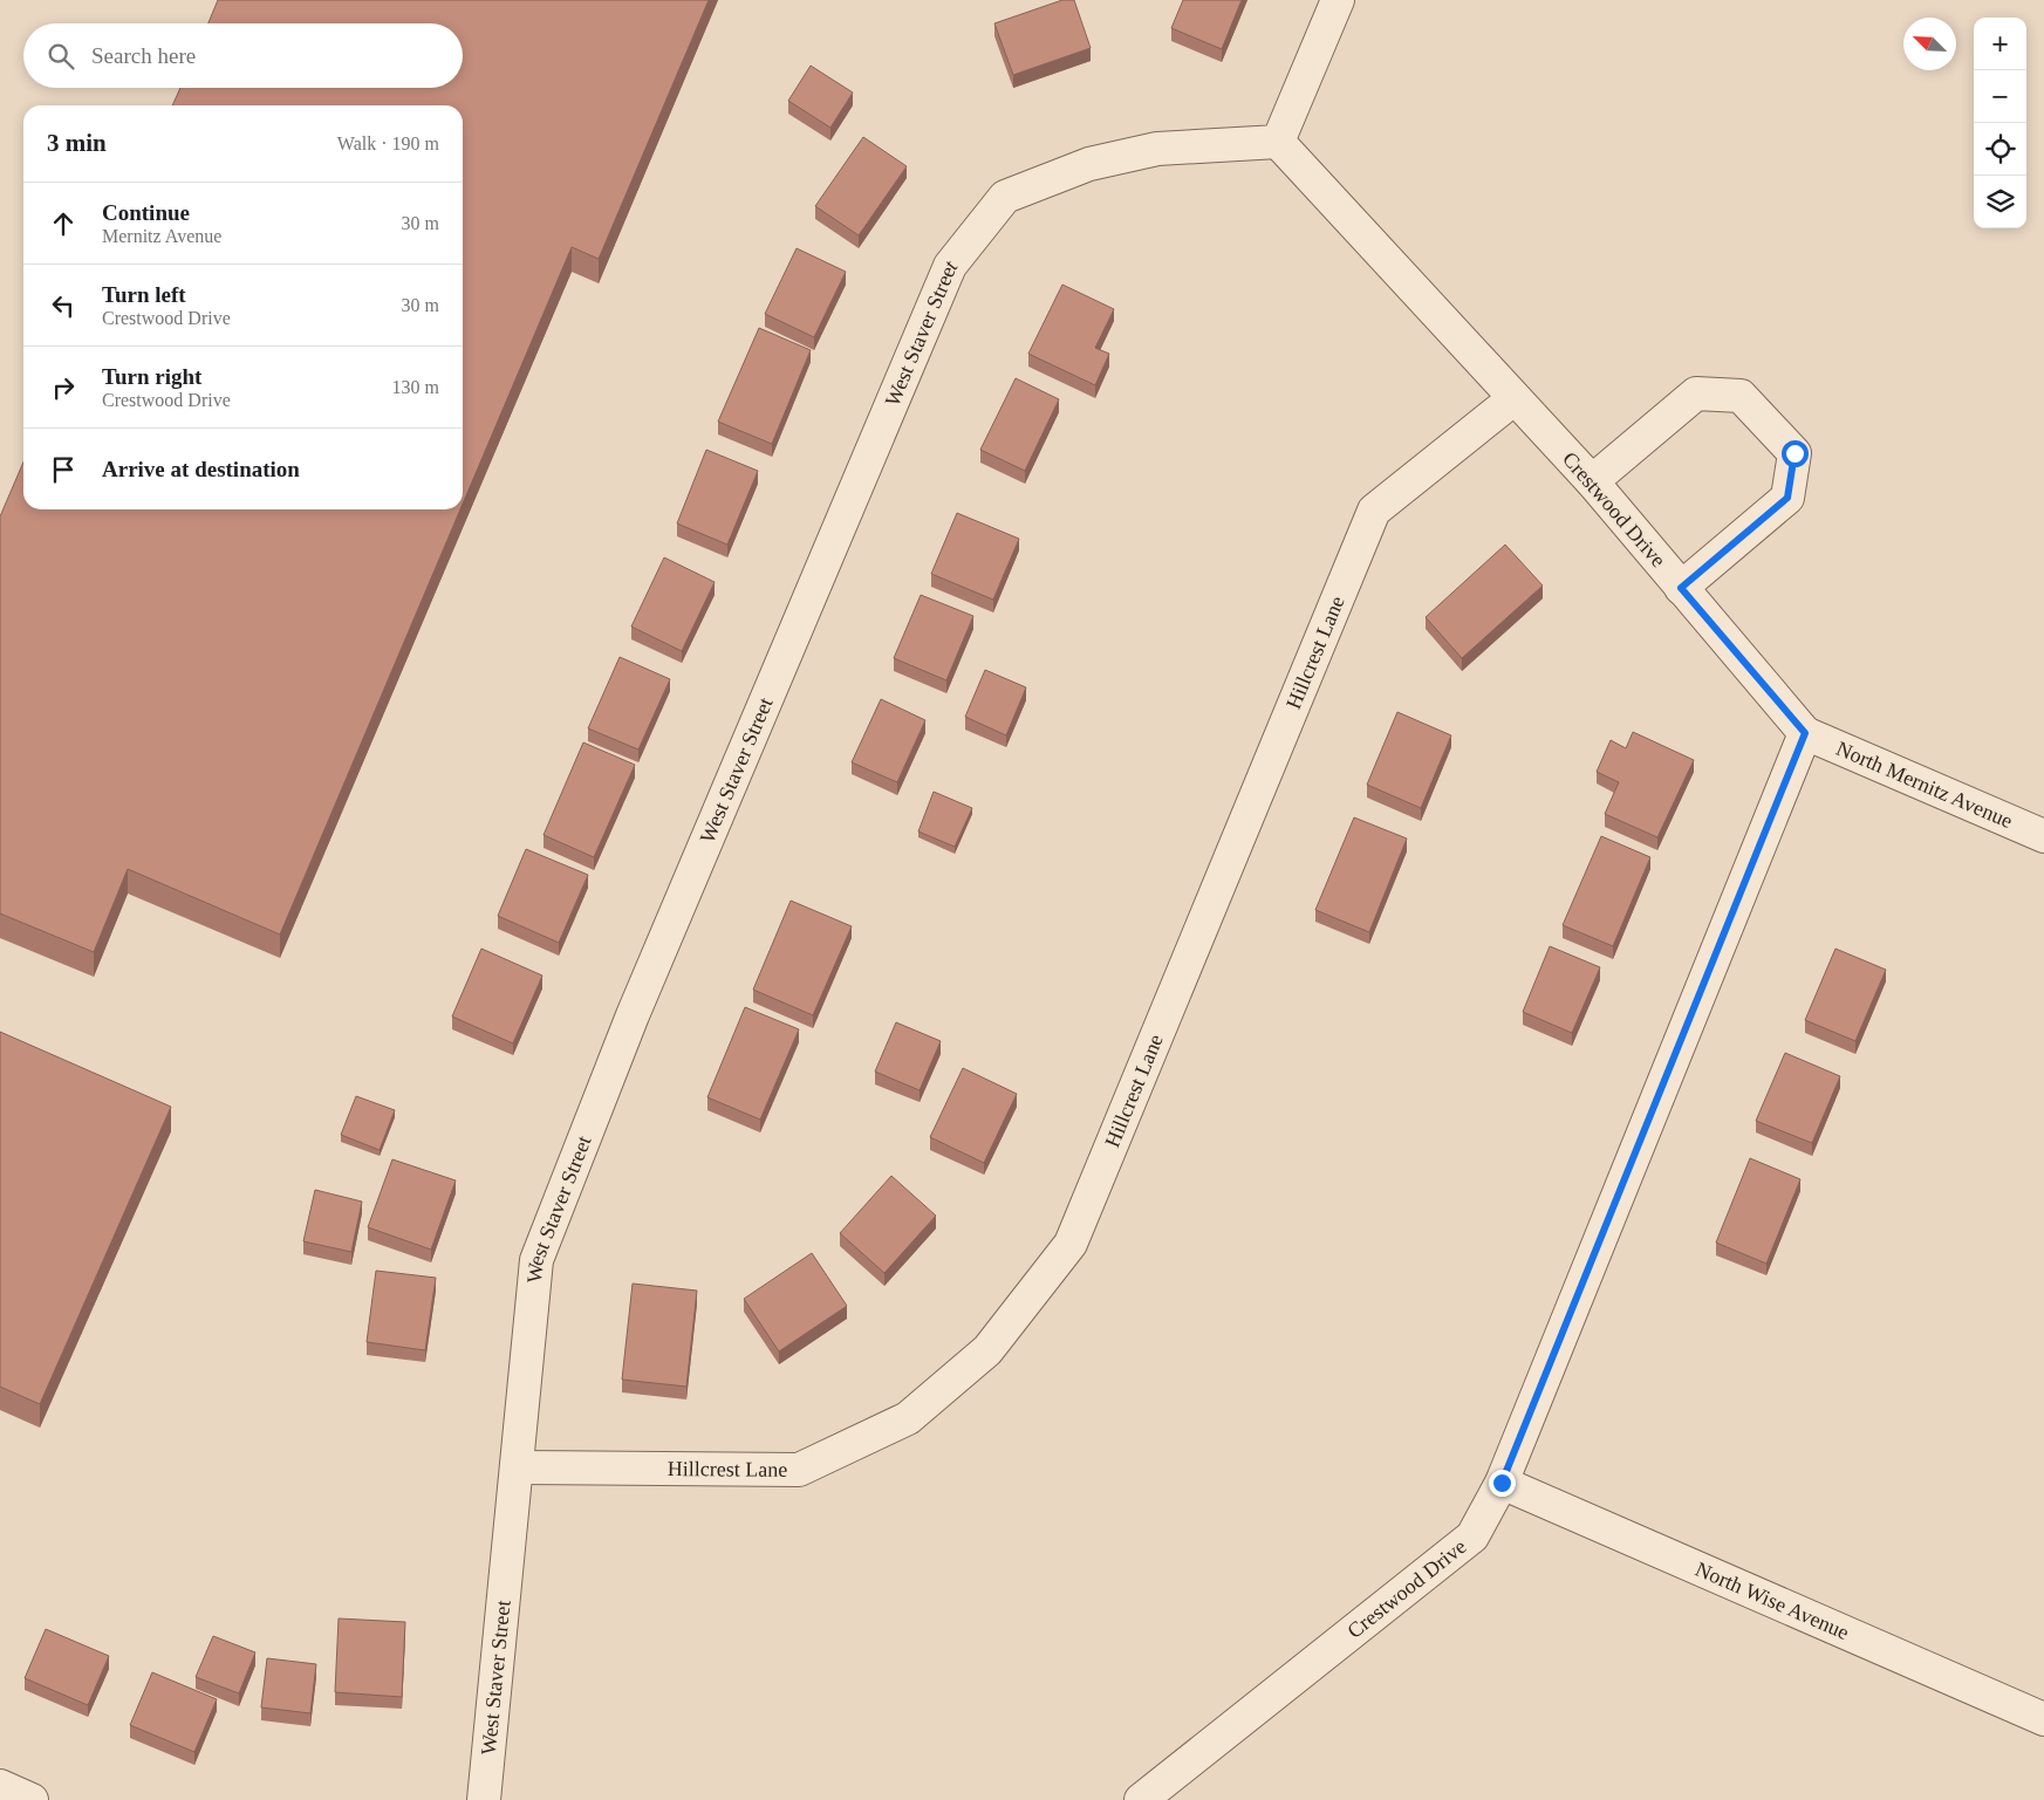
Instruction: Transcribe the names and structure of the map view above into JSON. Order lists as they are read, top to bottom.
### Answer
{
  "streets": {
    "street": [
      "West Staver Street",
      "Crestwood Drive",
      "Hillcrest Lane",
      "North Mernitz Avenue",
      "North Wise Avenue"
    ]
  },
  "crossings": [
    ["West Staver Street", "Crestwood Drive"],
    ["West Staver Street", "Hillcrest Lane"],
    ["Crestwood Drive", "Hillcrest Lane"],
    ["Crestwood Drive", "North Mernitz Avenue"],
    ["Crestwood Drive", "North Wise Avenue"]
  ],
  "north": "top left",
  "page": {
    "map_buttons": ["+", "−"],
    "search": "Search here",
    "heading": ["3 min", "Walk · 190 m"],
    "list": [
      ["Continue", "Mernitz Avenue", "30 m"],
      ["Turn left", "Crestwood Drive", "30 m"],
      ["Turn right", "Crestwood Drive", "130 m"],
      "Arrive at destination"
    ]
  }
}
